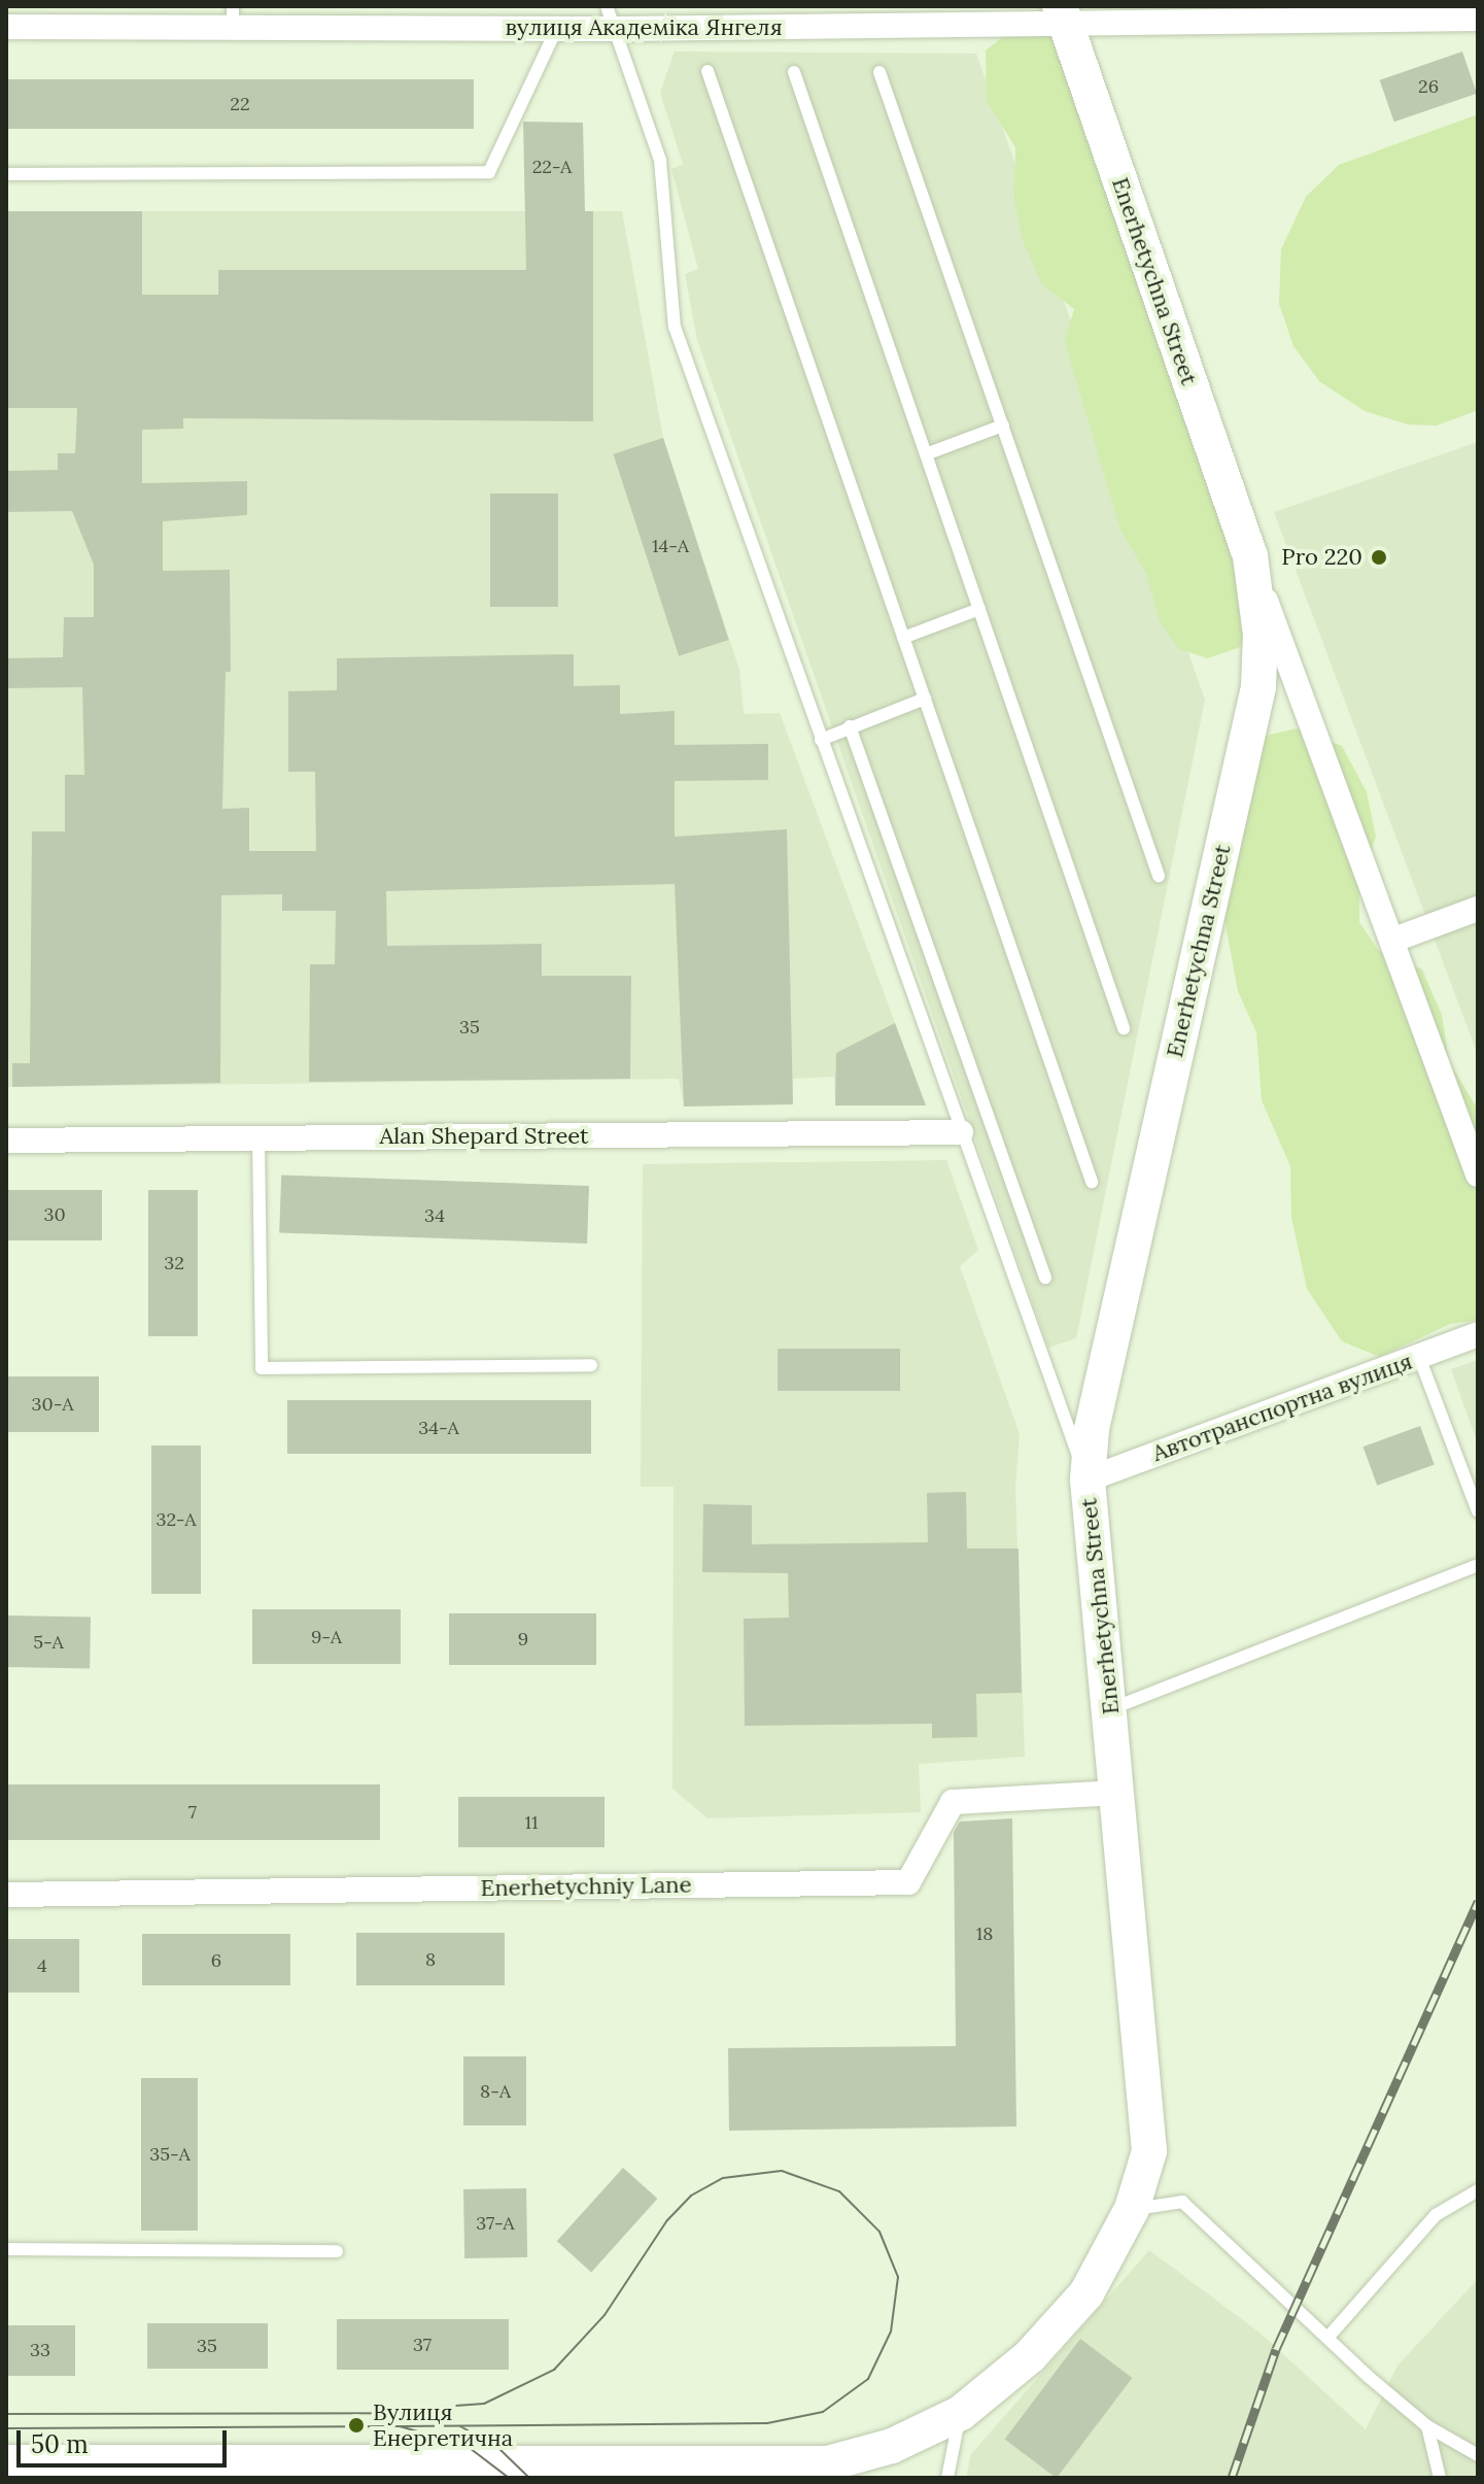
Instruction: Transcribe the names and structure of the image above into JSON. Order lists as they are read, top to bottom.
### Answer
{
  "streets": {
    "main road": ["Enerhetychna Street"],
    "street": [
      "вулиця Академіка Янгеля",
      "Alan Shepard Street",
      "Автотранспортна вулиця",
      "Enerhetychniy Lane"
    ]
  },
  "crossings": [
    ["вулиця Академіка Янгеля", "Enerhetychna Street"],
    ["Enerhetychna Street", "Автотранспортна вулиця"],
    ["Enerhetychna Street", "Enerhetychniy Lane"]
  ],
  "places": ["Pro 220", "Вулиця Енергетична"],
  "house_numbers": [
    "26",
    "22",
    "22-А",
    "14-А",
    "35",
    "30",
    "34",
    "32",
    "30-А",
    "34-А",
    "32-А",
    "9-А",
    "9",
    "5-А",
    "7",
    "11",
    "18",
    "8",
    "6",
    "4",
    "8-А",
    "35-А",
    "37-А",
    "37",
    "35",
    "33"
  ],
  "scale_bar": "50 m"
}
